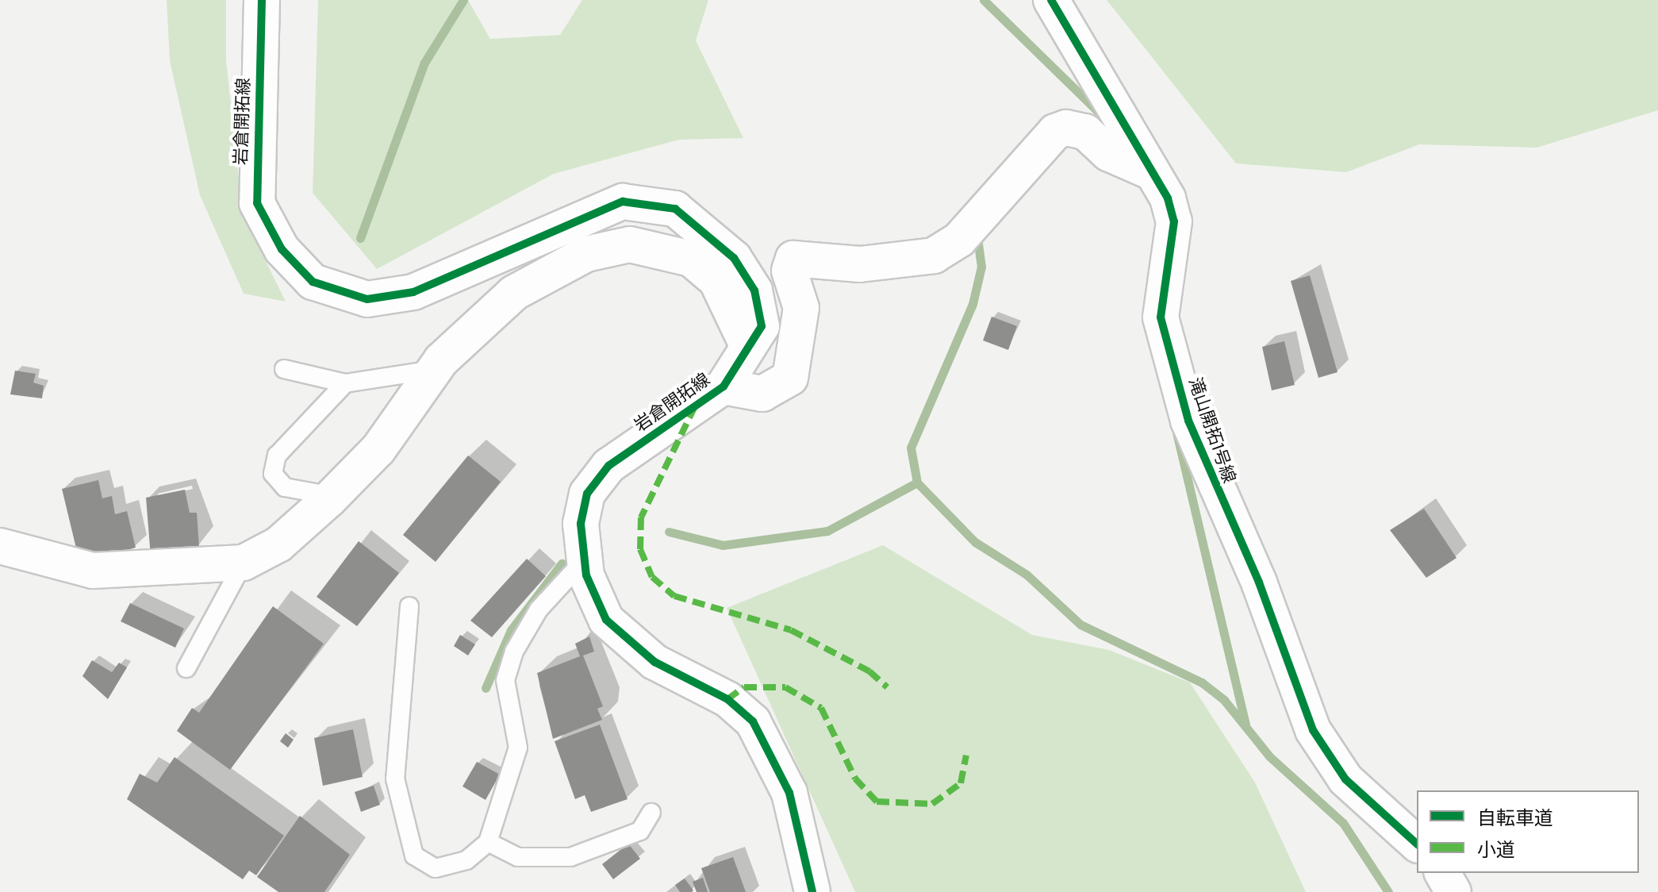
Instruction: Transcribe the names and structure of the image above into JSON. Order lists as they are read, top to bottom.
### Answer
{
  "streets": {
    "street": ["岩倉開拓線", "滝山開拓1号線"]
  },
  "legend": ["自転車道", "小道"]
}
